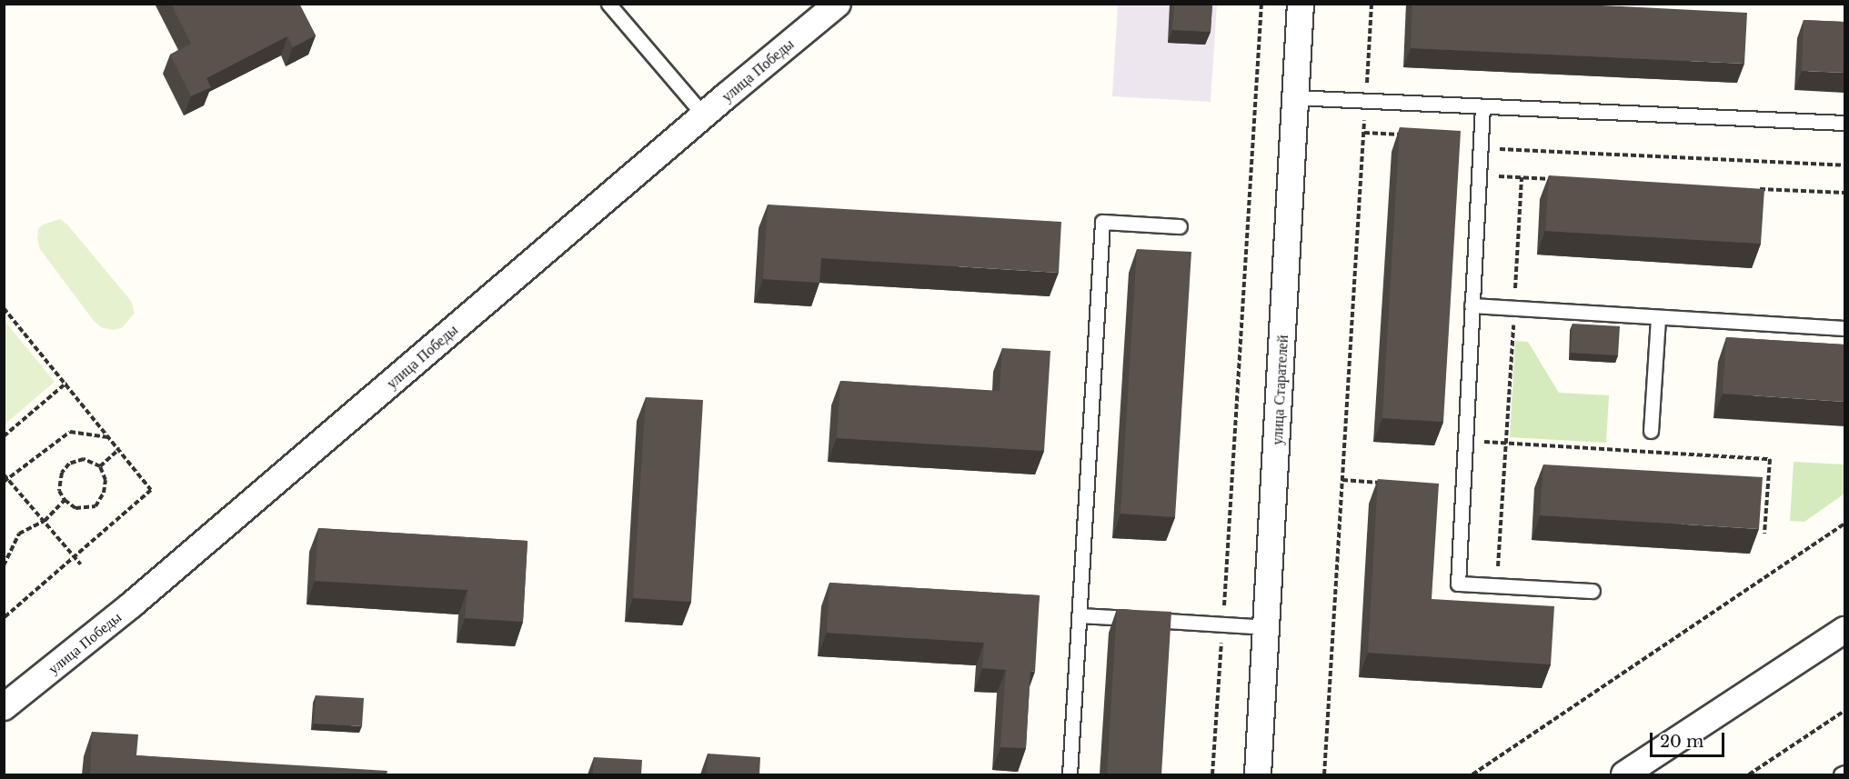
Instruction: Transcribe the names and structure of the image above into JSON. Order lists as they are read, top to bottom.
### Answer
{
  "streets": {
    "street": ["улица Победы", "улица Старателей"]
  },
  "scale_bar": "20 m"
}
